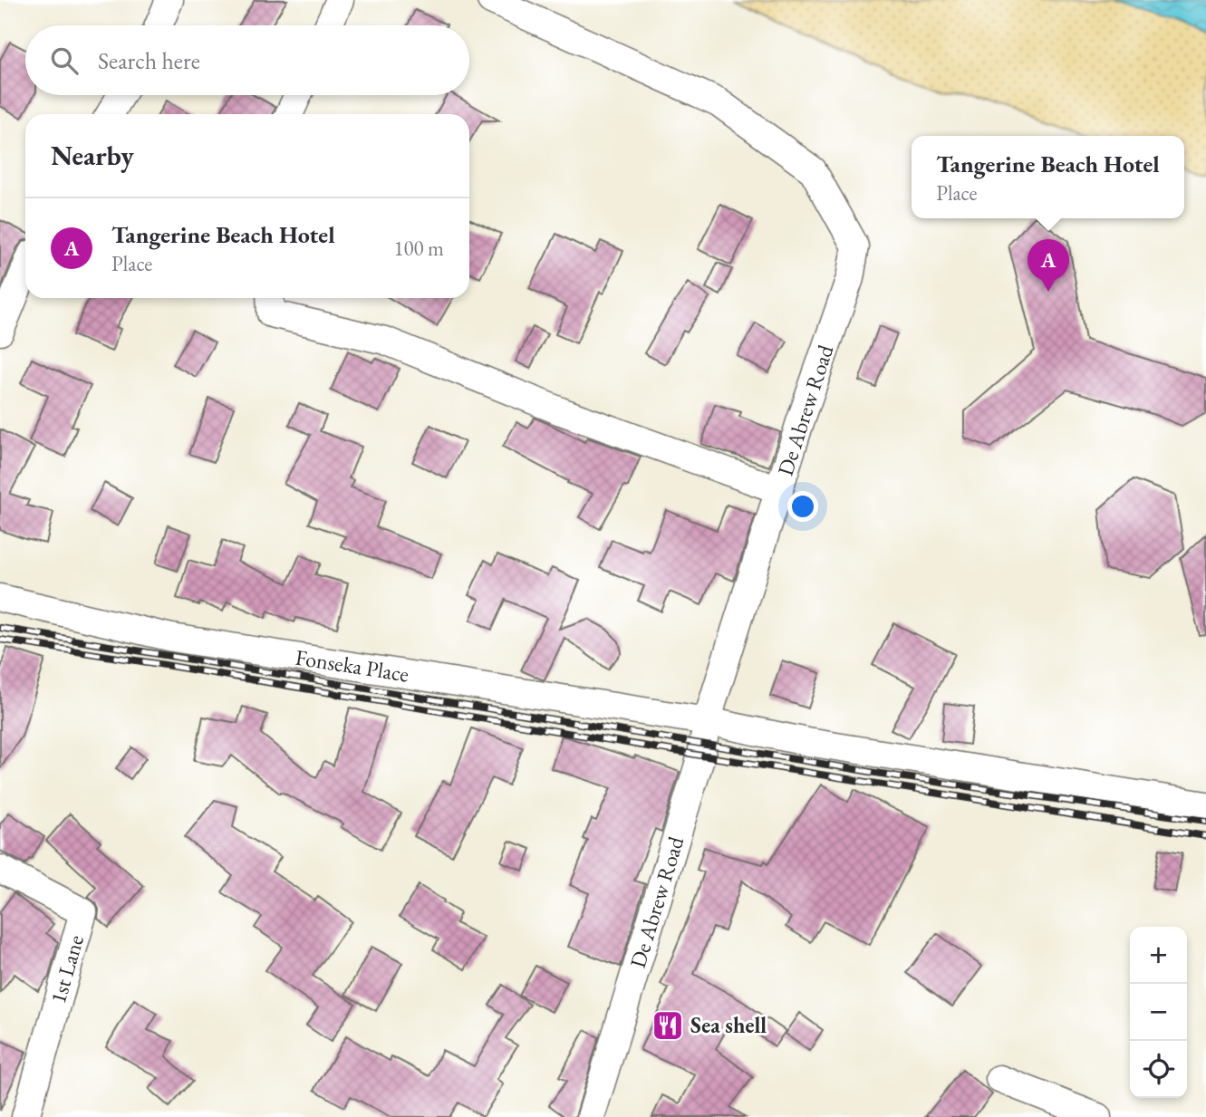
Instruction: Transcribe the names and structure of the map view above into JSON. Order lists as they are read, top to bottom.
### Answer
{
  "streets": {
    "street": ["De Abrew Road", "Fonseka Place", "1st Lane"]
  },
  "crossings": [
    ["De Abrew Road", "Fonseka Place"]
  ],
  "places": {
    "restaurant": ["Sea shell"]
  },
  "page": {
    "search": "Search here",
    "heading": "Nearby",
    "popup": ["Tangerine Beach Hotel", "Place"],
    "list": [
      {
        "mark": "A",
        "name": "Tangerine Beach Hotel",
        "note": "Place",
        "value": "100 m"
      }
    ],
    "pins": "A",
    "map_buttons": ["+", "−"]
  }
}
